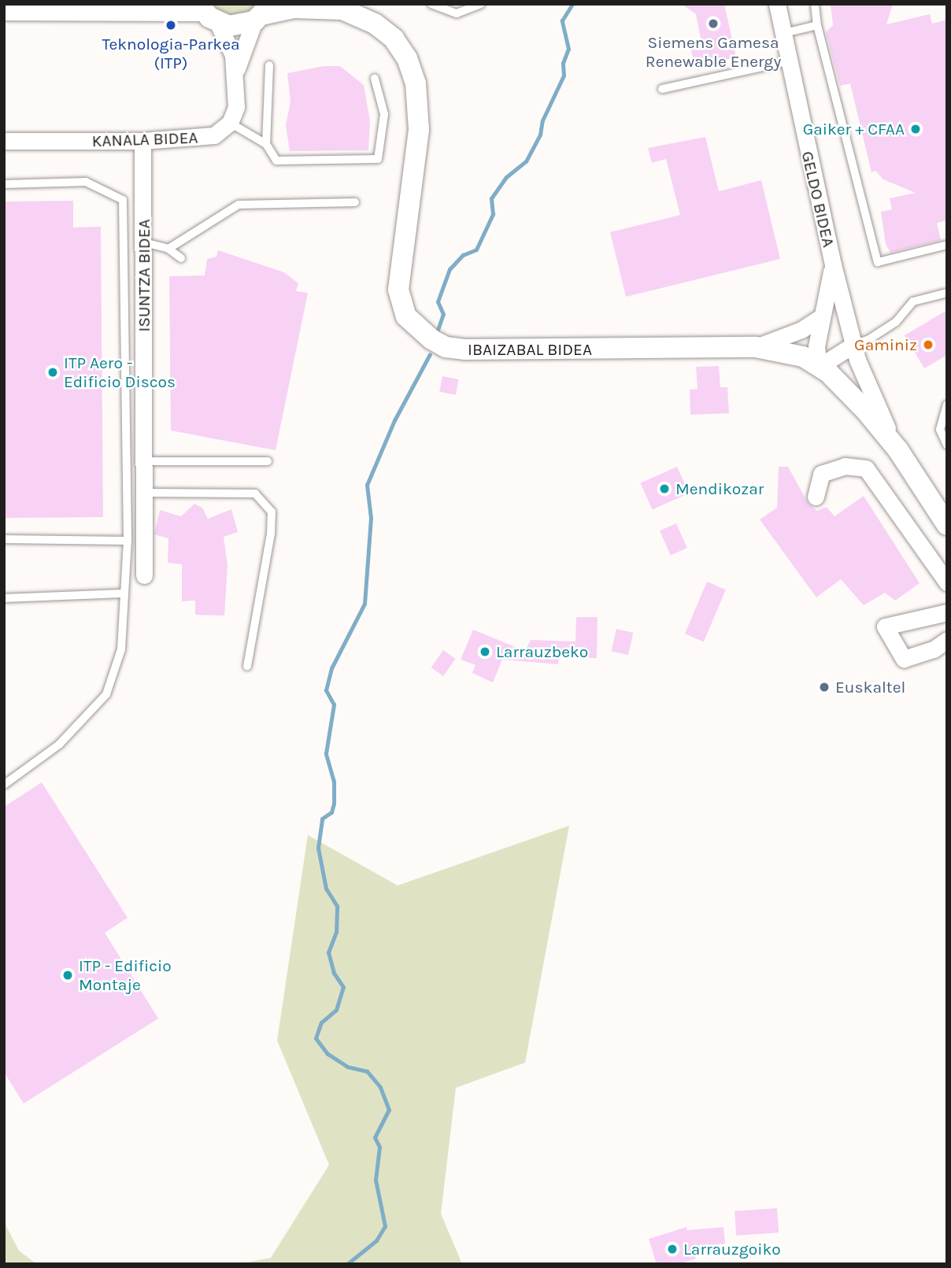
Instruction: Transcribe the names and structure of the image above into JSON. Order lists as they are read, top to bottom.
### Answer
{
  "streets": {
    "street": [
      "KANALA BIDEA",
      "GELDO BIDEA",
      "ISUNTZA BIDEA",
      "IBAIZABAL BIDEA"
    ]
  },
  "crossings": [
    ["KANALA BIDEA", "ISUNTZA BIDEA"],
    ["GELDO BIDEA", "IBAIZABAL BIDEA"]
  ],
  "places": [
    "Siemens Gamesa Renewable Energy",
    "Teknologia-Parkea (ITP)",
    "Gaiker + CFAA",
    "Gaminiz",
    "ITP Aero - Edificio Discos",
    "Mendikozar",
    "Larrauzbeko",
    "Euskaltel",
    "ITP - Edificio Montaje",
    "Larrauzgoiko"
  ]
}
